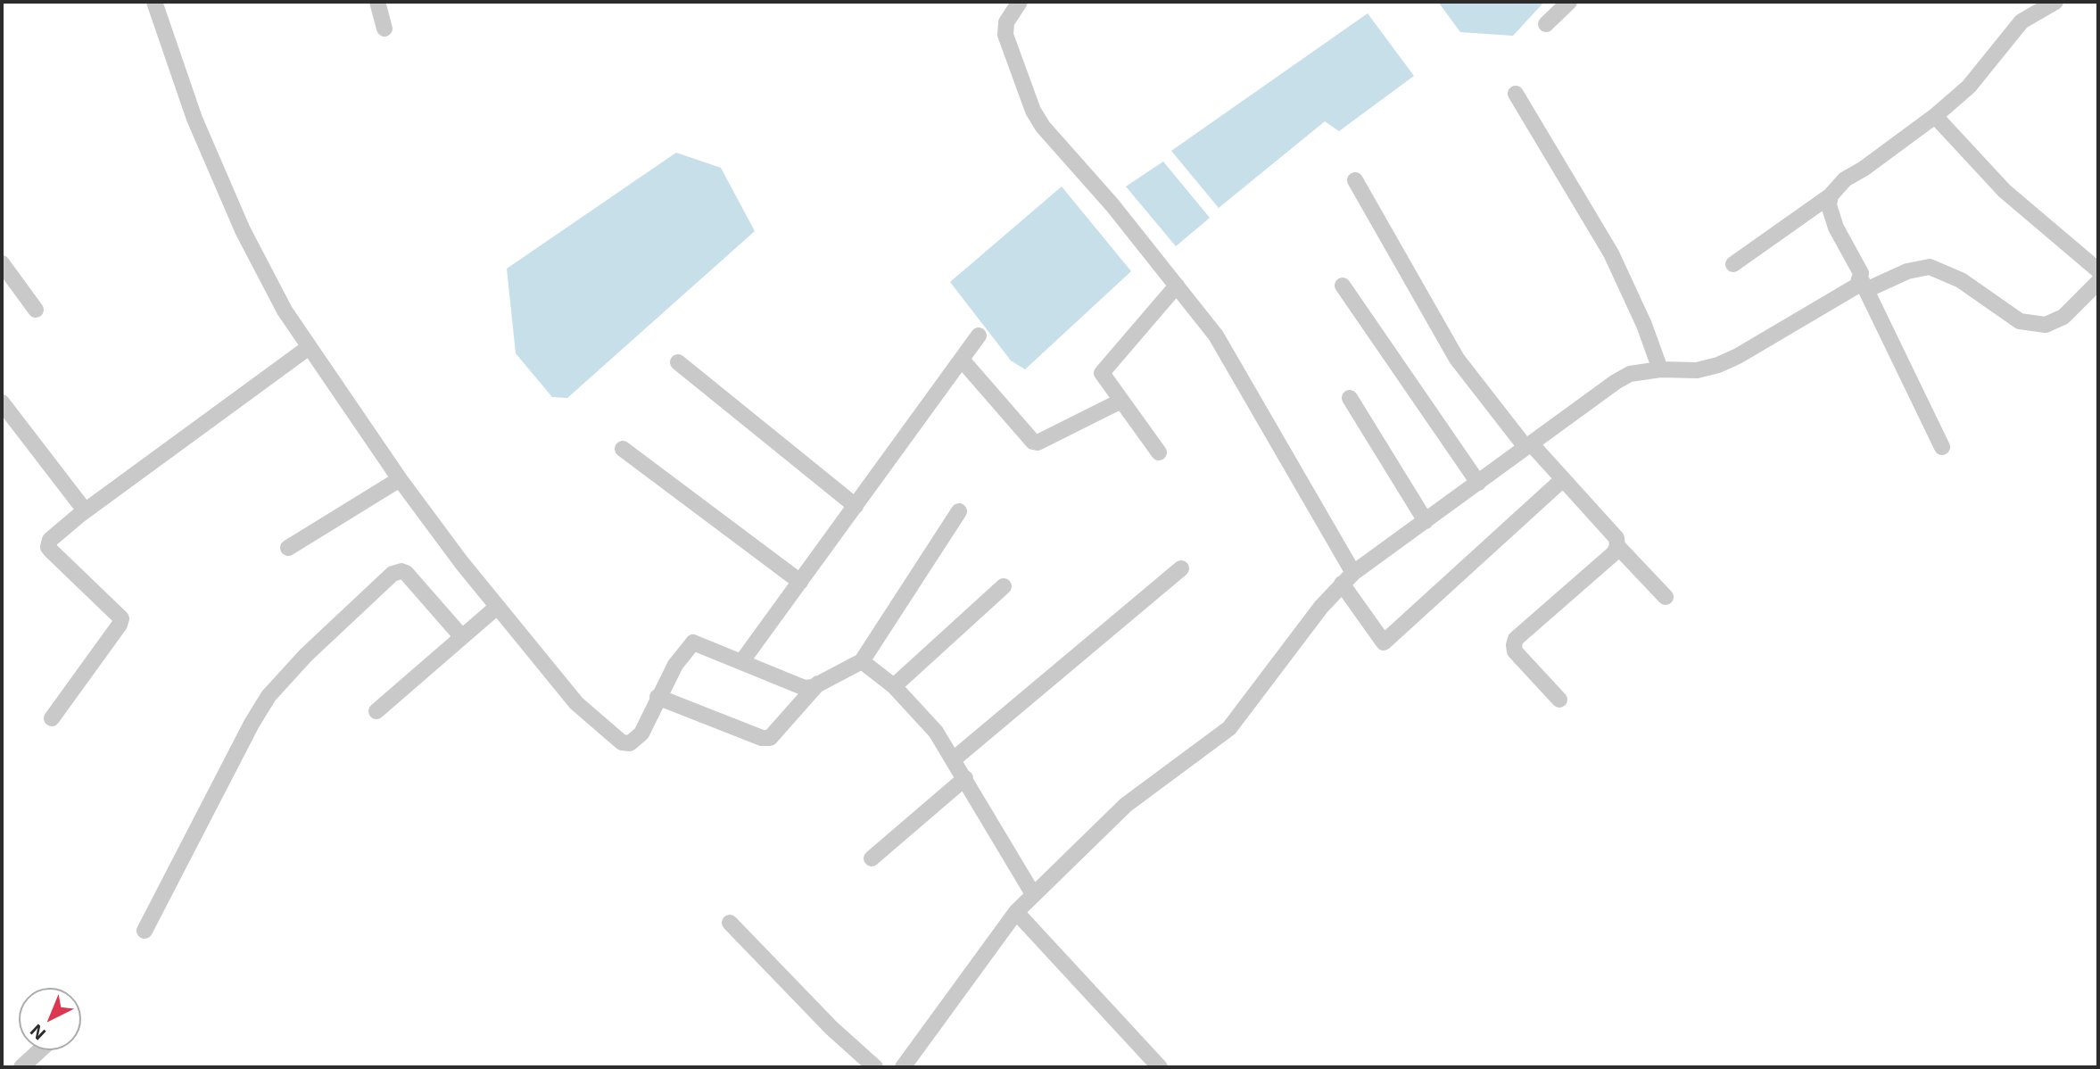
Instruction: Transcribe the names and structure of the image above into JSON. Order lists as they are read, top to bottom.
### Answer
{
  "north": "bottom left"
}
